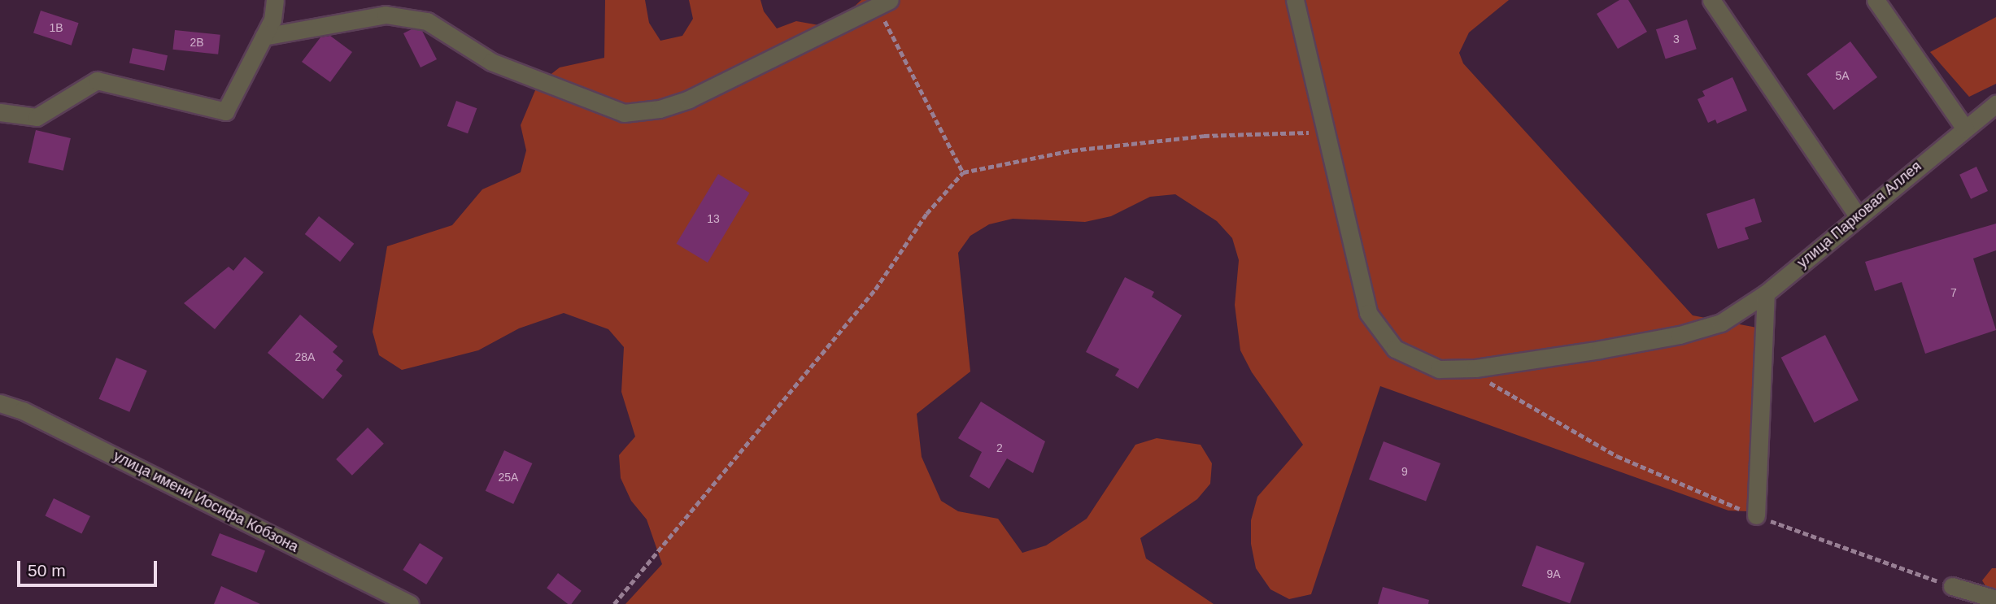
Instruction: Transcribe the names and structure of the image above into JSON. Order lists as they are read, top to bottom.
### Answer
{
  "streets": {
    "street": ["улица Парковая Аллея", "улица имени Иосифа Кобзона"]
  },
  "house_numbers": [
    "1В",
    "3",
    "2В",
    "5А",
    "13",
    "7",
    "28А",
    "2",
    "9",
    "25А",
    "9А"
  ],
  "scale_bar": "50 m"
}
